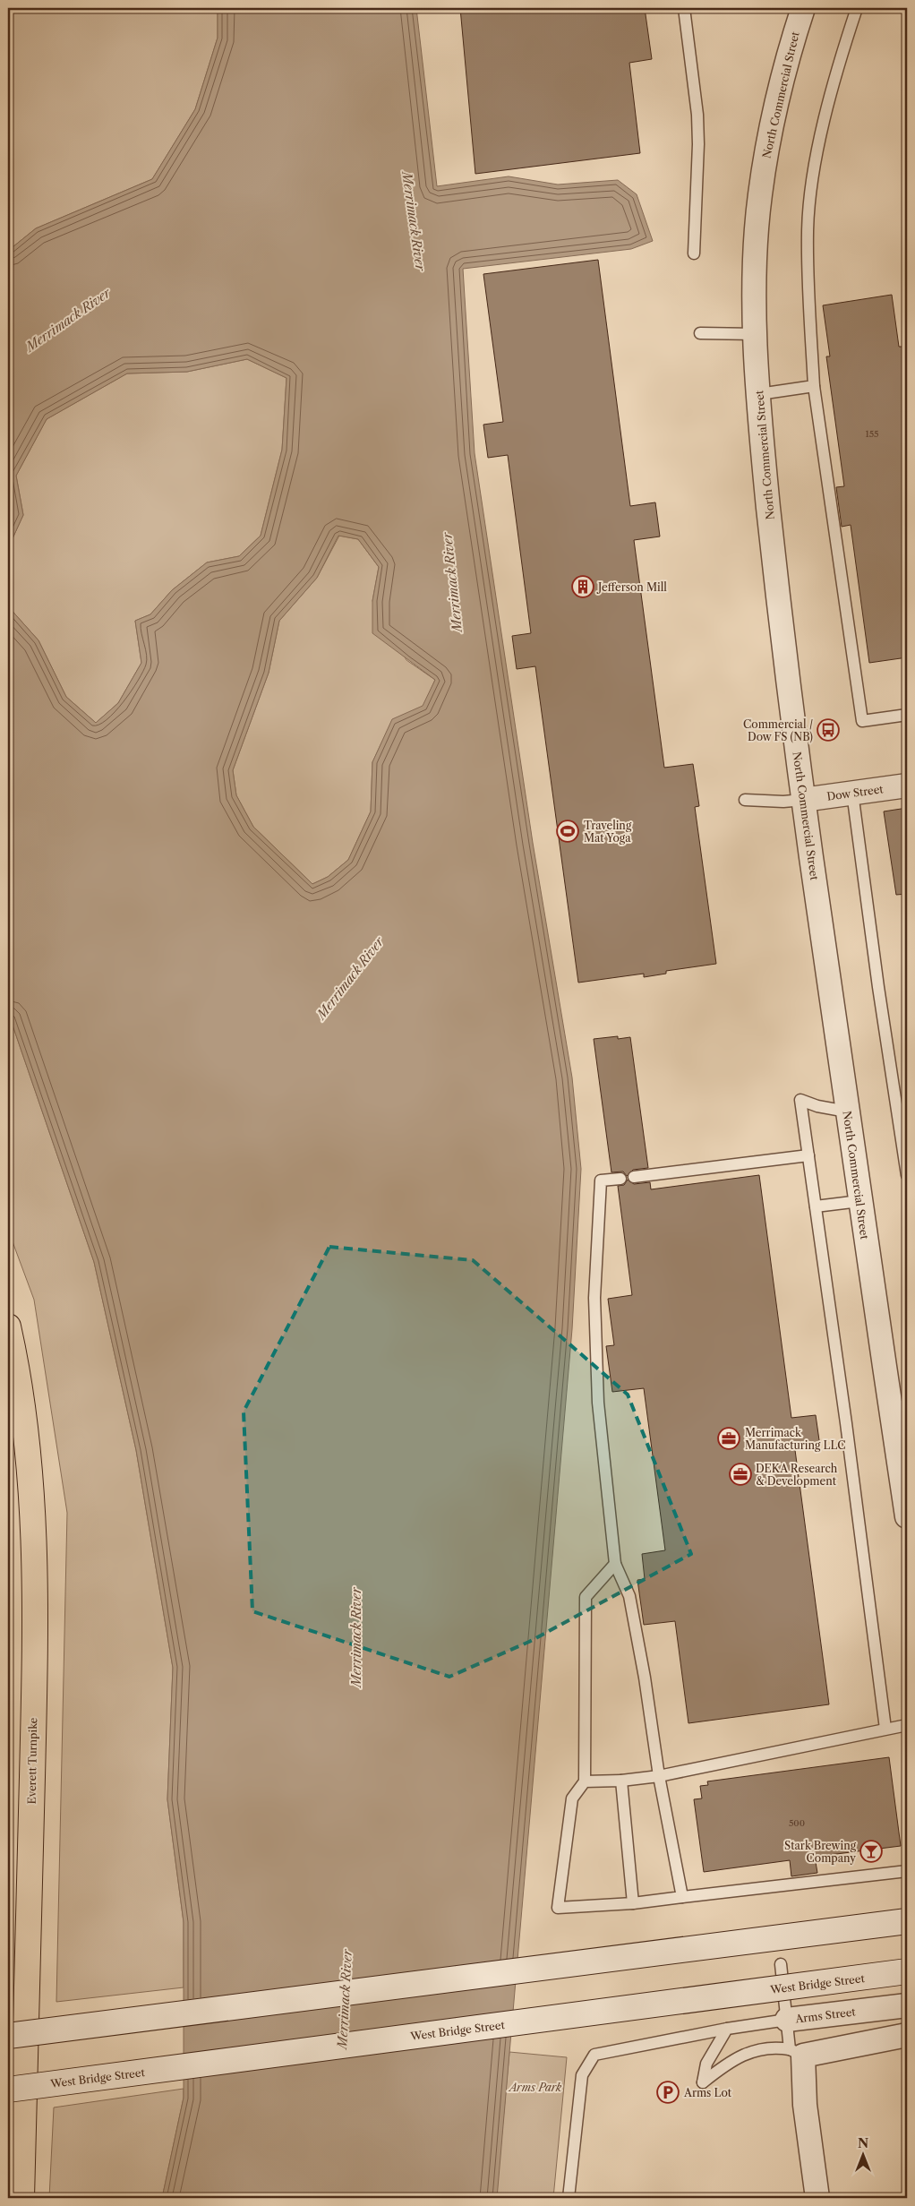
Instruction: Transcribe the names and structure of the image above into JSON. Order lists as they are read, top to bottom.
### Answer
{
  "streets": {
    "highway": ["Everett Turnpike"],
    "main road": ["West Bridge Street"],
    "street": ["North Commercial Street", "Dow Street", "Arms Street"]
  },
  "crossings": [
    ["North Commercial Street", "Dow Street"]
  ],
  "water": ["Merrimack River"],
  "parks": ["Arms Park"],
  "places": {
    "building": ["Jefferson Mill"],
    "bus stop": ["Commercial / Dow FS (NB)"],
    "sports": ["Traveling Mat Yoga"],
    "office": ["Merrimack Manufacturing LLC", "DEKA Research & Development"],
    "bar": ["Stark Brewing Company"],
    "parking": ["Arms Lot"]
  },
  "house_numbers": ["155", "500"],
  "north": "top"
}
